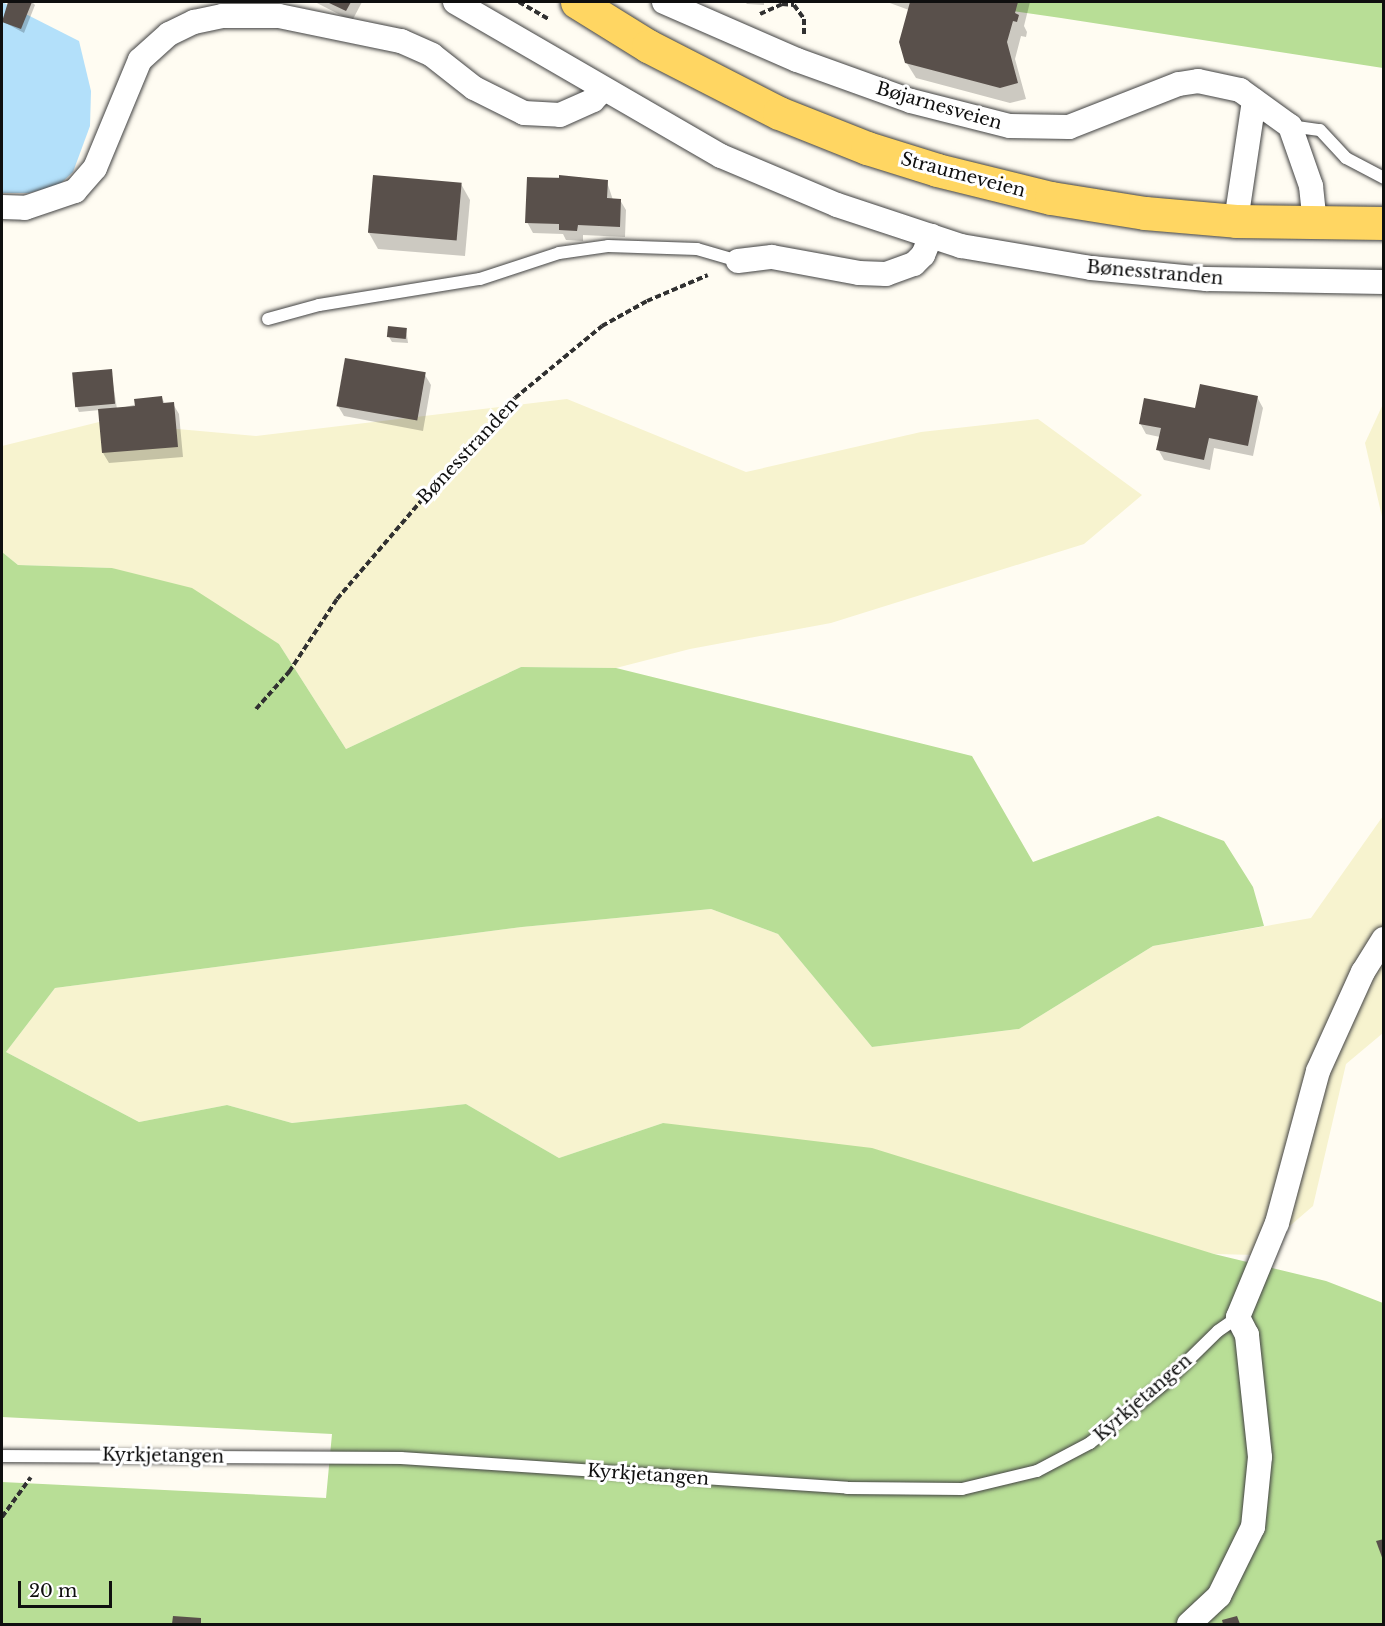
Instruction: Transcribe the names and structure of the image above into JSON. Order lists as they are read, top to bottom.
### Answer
{
  "streets": {
    "main road": ["Straumeveien"],
    "street": ["Bøjarnesveien", "Bønesstranden"],
    "lane": ["Kyrkjetangen"]
  },
  "scale_bar": "20 m"
}
